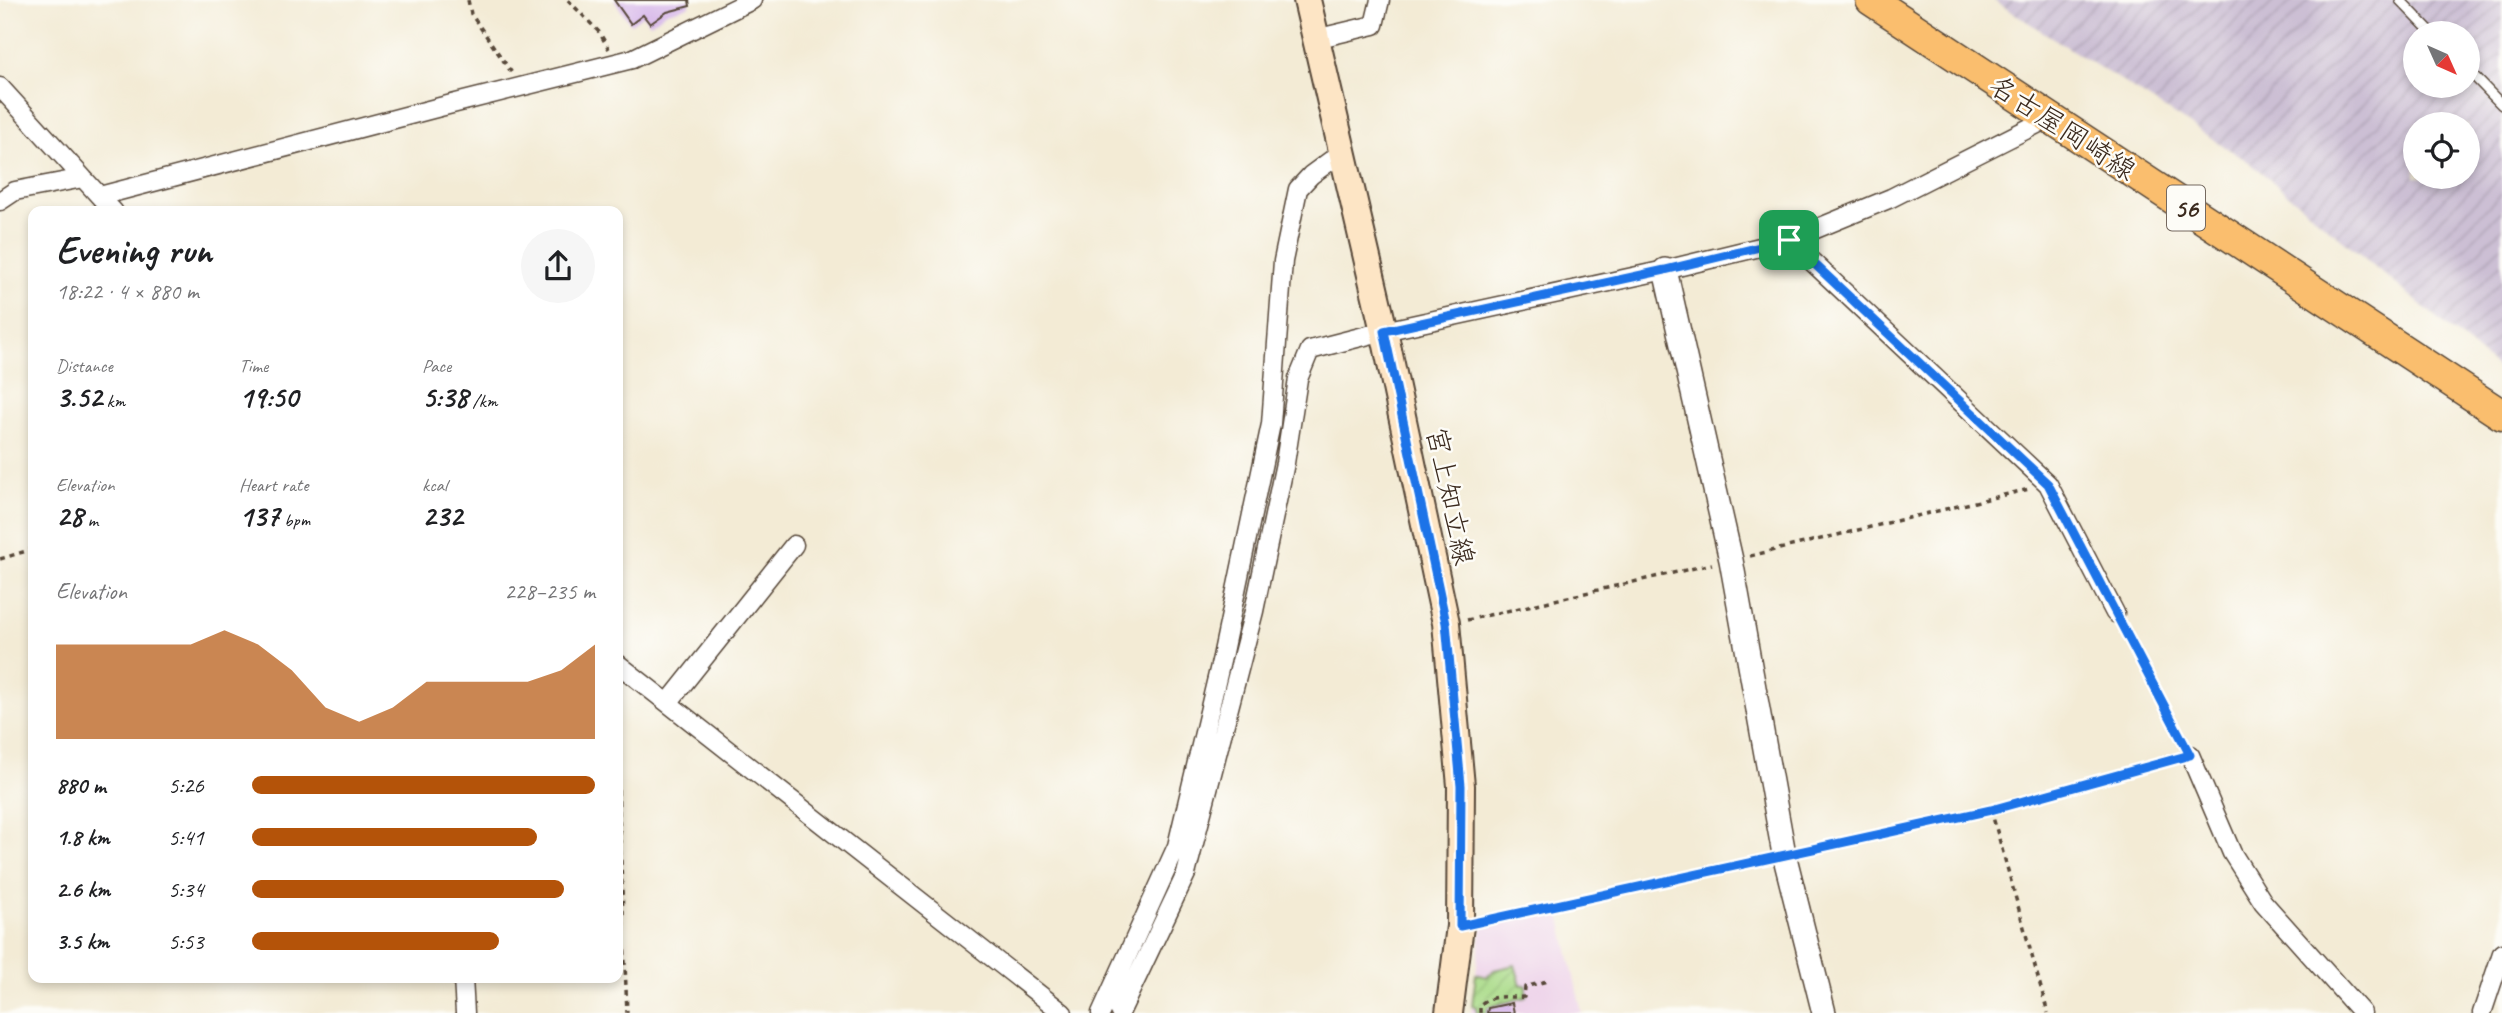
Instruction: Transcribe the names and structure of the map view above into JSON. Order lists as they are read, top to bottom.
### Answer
{
  "streets": {
    "main road": ["名古屋岡崎線", "56", "宮上知立線"]
  },
  "north": "bottom right",
  "page": {
    "heading": ["Evening run", "18:22 · 4 × 880 m"],
    "stats": [
      ["Distance", "3.52 km"],
      ["Time", "19:50"],
      ["Pace", "5:38 /km"],
      ["Elevation", "28 m"],
      ["Heart rate", "137 bpm"],
      ["kcal", "232"]
    ],
    "chart": ["Elevation", "228–235 m"],
    "list": [
      {
        "name": "880 m",
        "note": "5:26"
      },
      {
        "name": "1.8 km",
        "note": "5:41"
      },
      {
        "name": "2.6 km",
        "note": "5:34"
      },
      {
        "name": "3.5 km",
        "note": "5:53"
      }
    ]
  }
}
